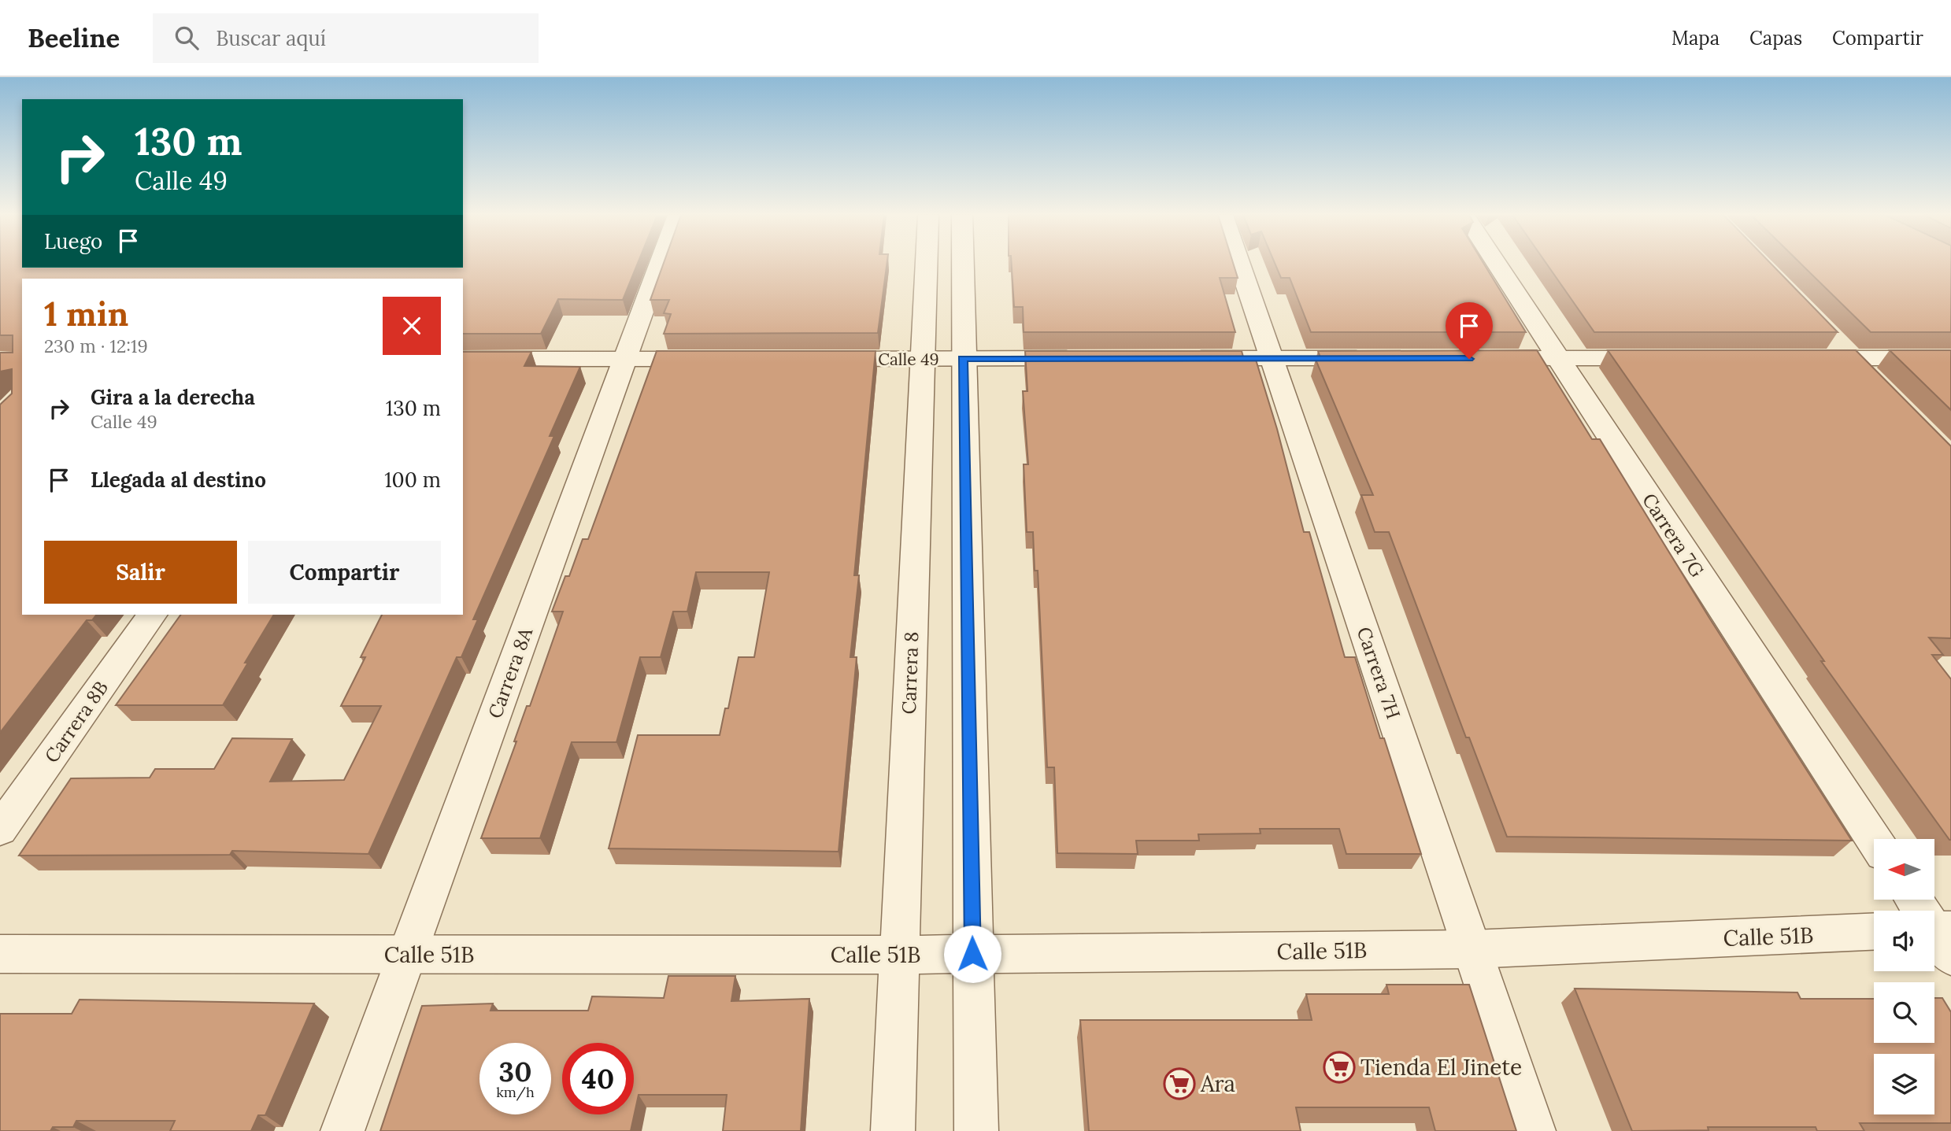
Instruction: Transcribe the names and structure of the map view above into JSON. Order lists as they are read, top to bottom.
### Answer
{
  "streets": {
    "street": [
      "Calle 49",
      "Carrera 7G",
      "Carrera 8A",
      "Carrera 8",
      "Carrera 7H",
      "Carrera 8B",
      "Calle 51B"
    ]
  },
  "crossings": [
    ["Calle 49", "Carrera 8"],
    ["Carrera 8A", "Calle 51B"],
    ["Carrera 8", "Calle 51B"],
    ["Carrera 7H", "Calle 51B"]
  ],
  "places": {
    "supermarket": ["Tienda El Jinete", "Ara"]
  },
  "north": "left",
  "page": {
    "header": "Beeline",
    "search": "Buscar aquí",
    "nav": ["Mapa", "Capas", "Compartir"],
    "turn": ["130 m", "Calle 49"],
    "then": "Luego",
    "heading": ["1 min", "230 m · 12:19"],
    "list": [
      {
        "name": "Gira a la derecha",
        "note": "Calle 49",
        "value": "130 m"
      },
      {
        "name": "Llegada al destino",
        "value": "100 m"
      }
    ],
    "buttons": ["Salir", "Compartir"],
    "speed": "30 km/h",
    "limit": "40"
  }
}
